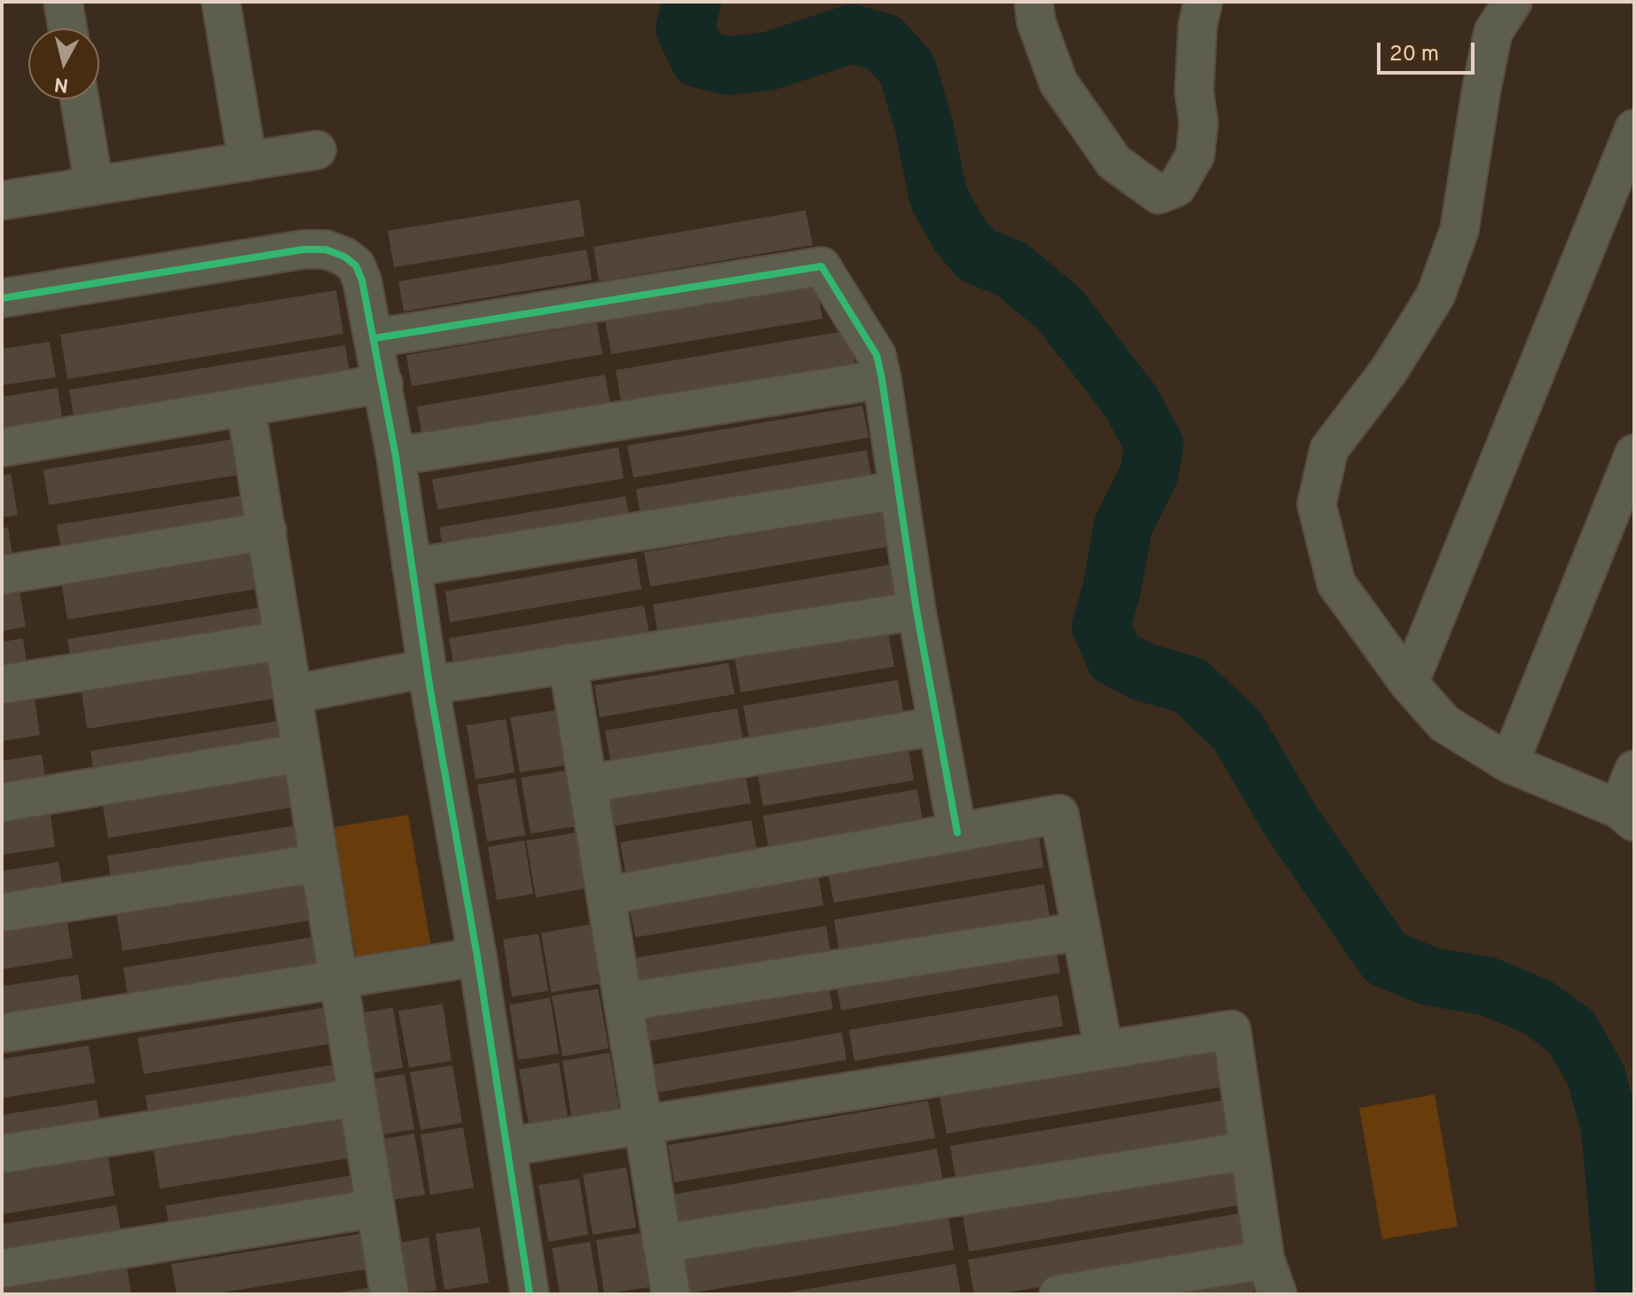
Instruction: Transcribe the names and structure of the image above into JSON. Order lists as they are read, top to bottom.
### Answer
{
  "scale_bar": "20 m",
  "north": "bottom"
}
